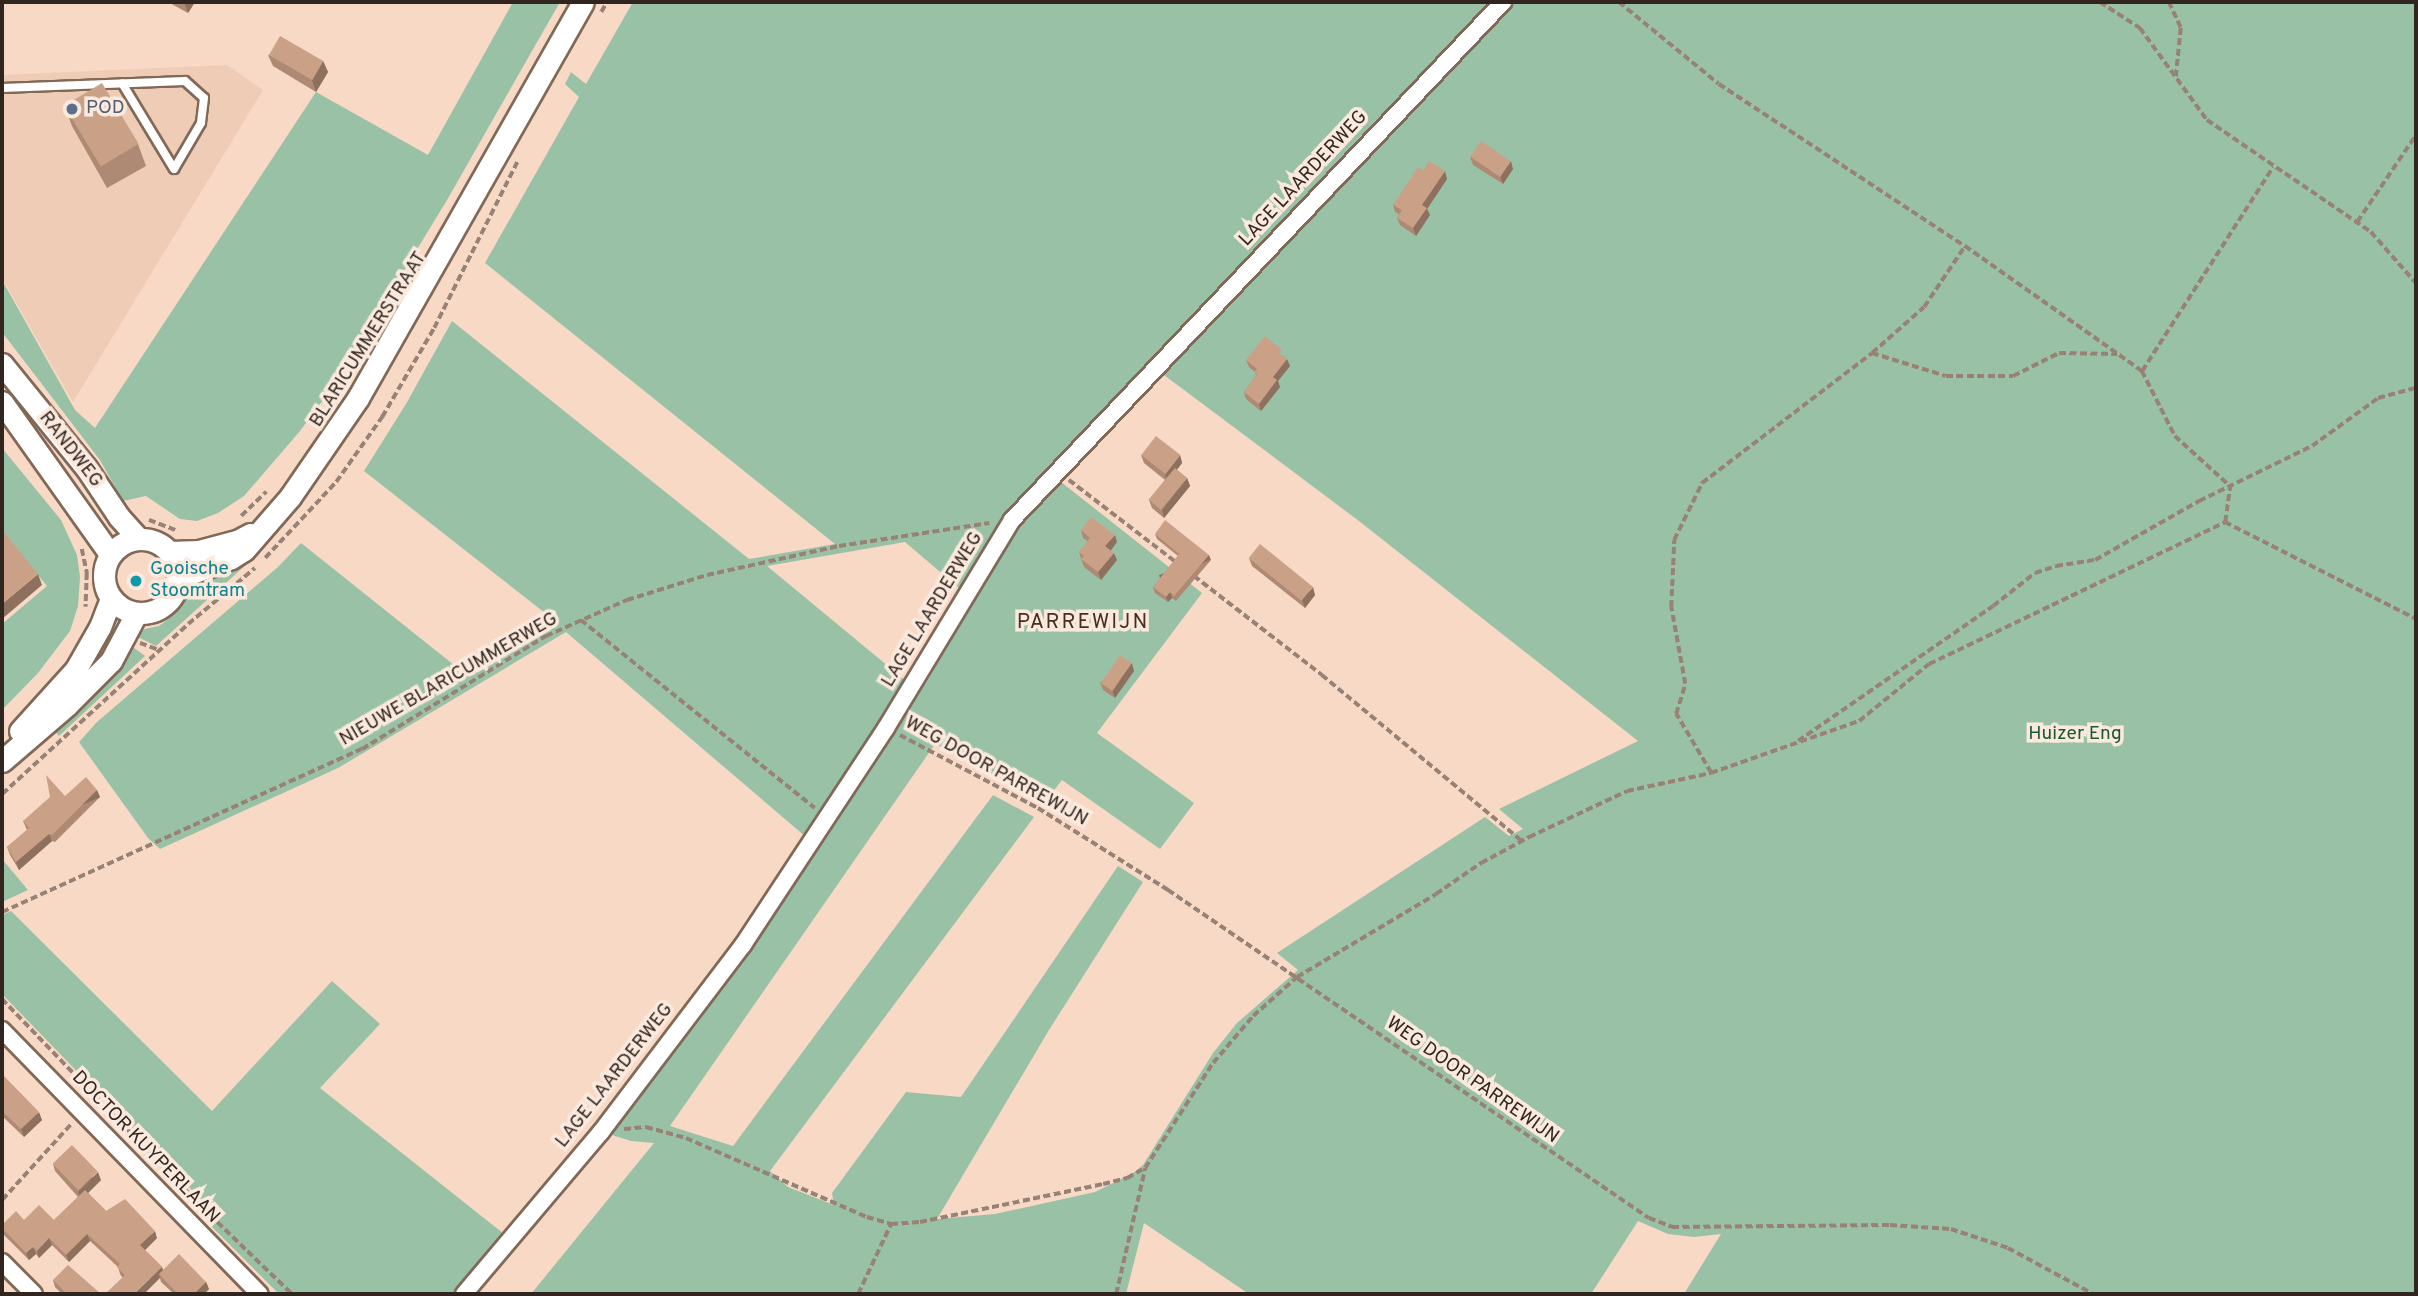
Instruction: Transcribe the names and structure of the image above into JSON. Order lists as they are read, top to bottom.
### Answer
{
  "streets": {
    "main road": ["BLARICUMMERSTRAAT", "RANDWEG"],
    "street": ["LAGE LAARDERWEG", "DOCTOR KUYPERLAAN"],
    "path": ["NIEUWE BLARICUMMERWEG", "WEG DOOR PARREWIJN"]
  },
  "crossings": [
    ["LAGE LAARDERWEG", "NIEUWE BLARICUMMERWEG"],
    ["LAGE LAARDERWEG", "WEG DOOR PARREWIJN"],
    ["BLARICUMMERSTRAAT", "RANDWEG"]
  ],
  "districts": ["PARREWIJN"],
  "parks": ["Huizer Eng"],
  "places": ["POD", "Gooische Stoomtram"]
}
